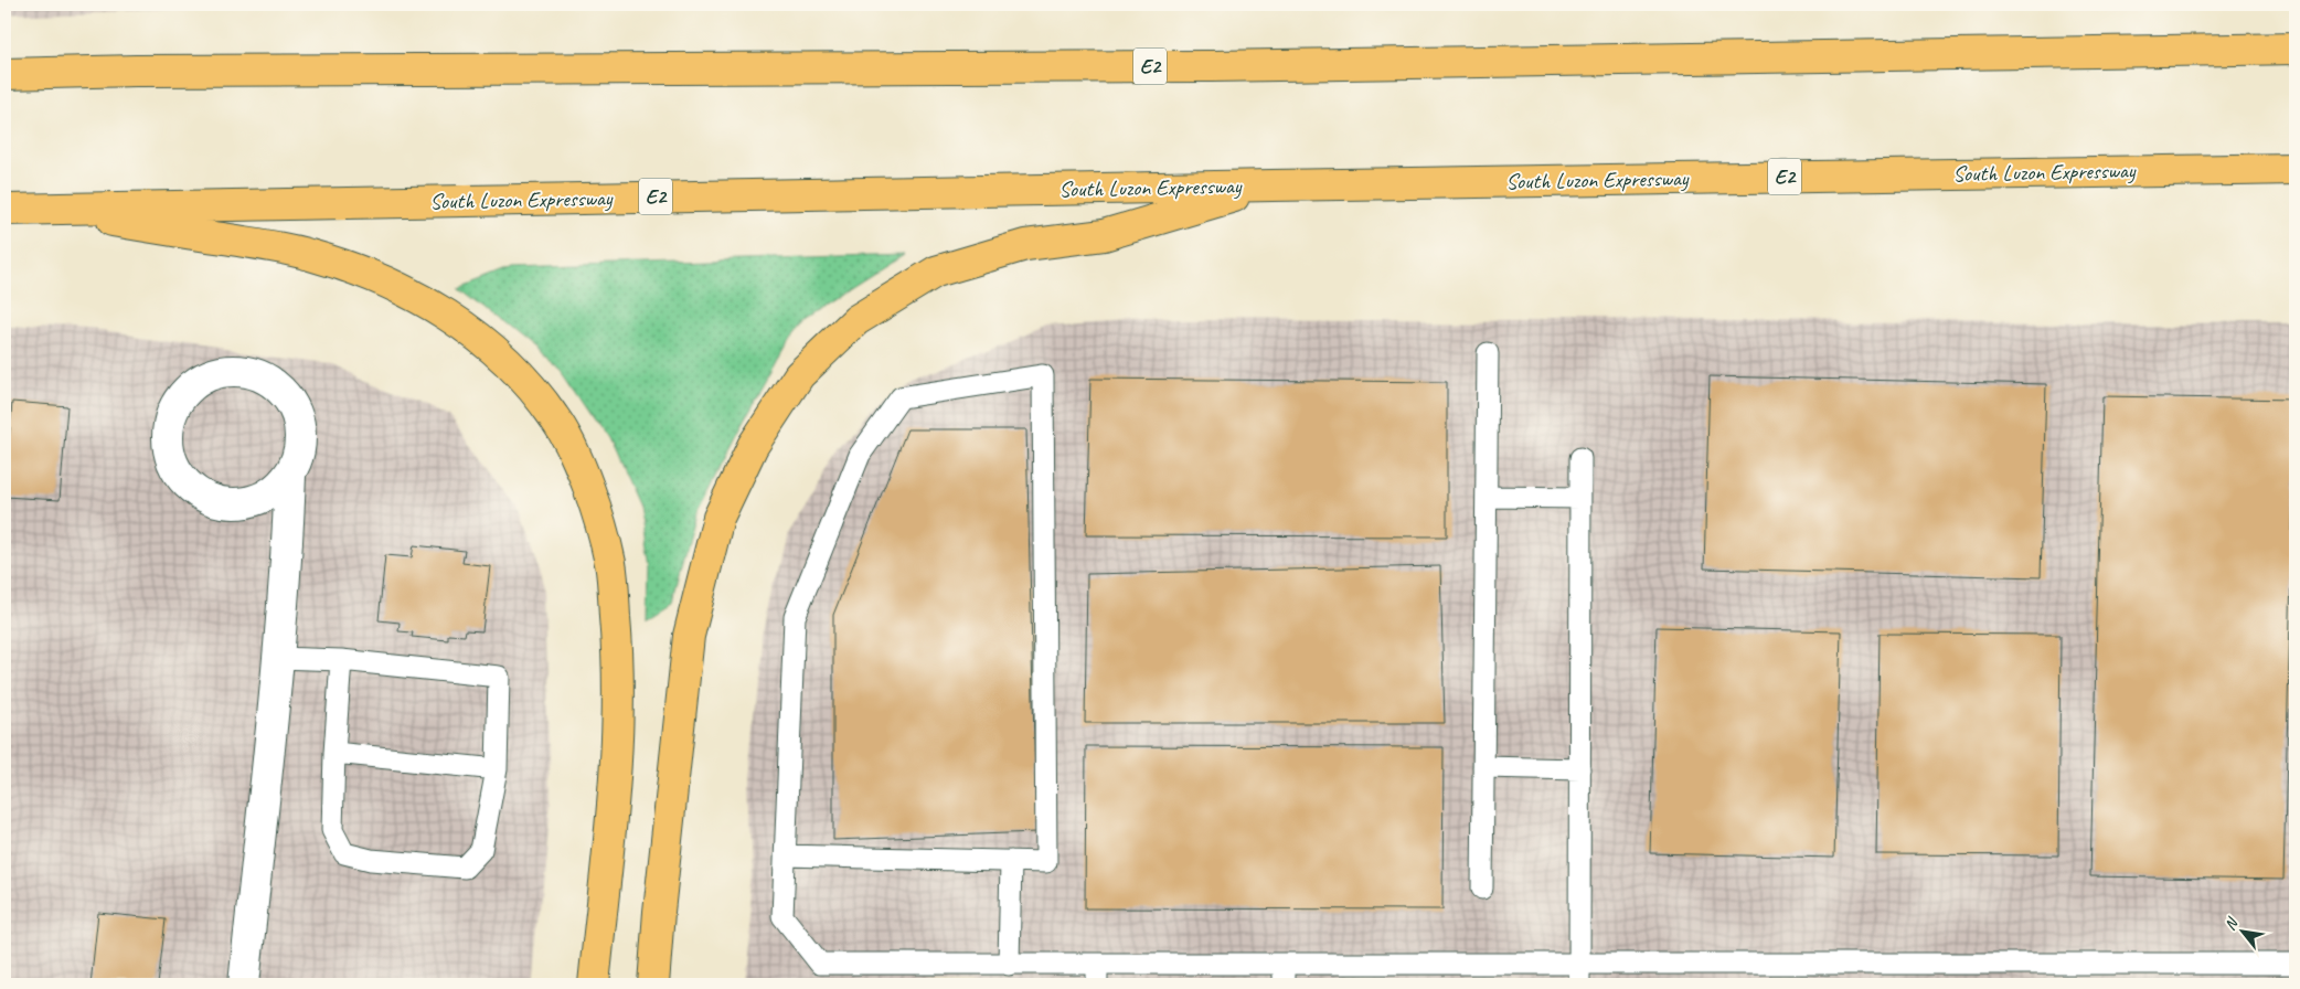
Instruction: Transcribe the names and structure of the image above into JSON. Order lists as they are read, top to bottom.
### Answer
{
  "streets": {
    "highway": ["E2", "South Luzon Expressway"]
  },
  "north": "top left"
}
